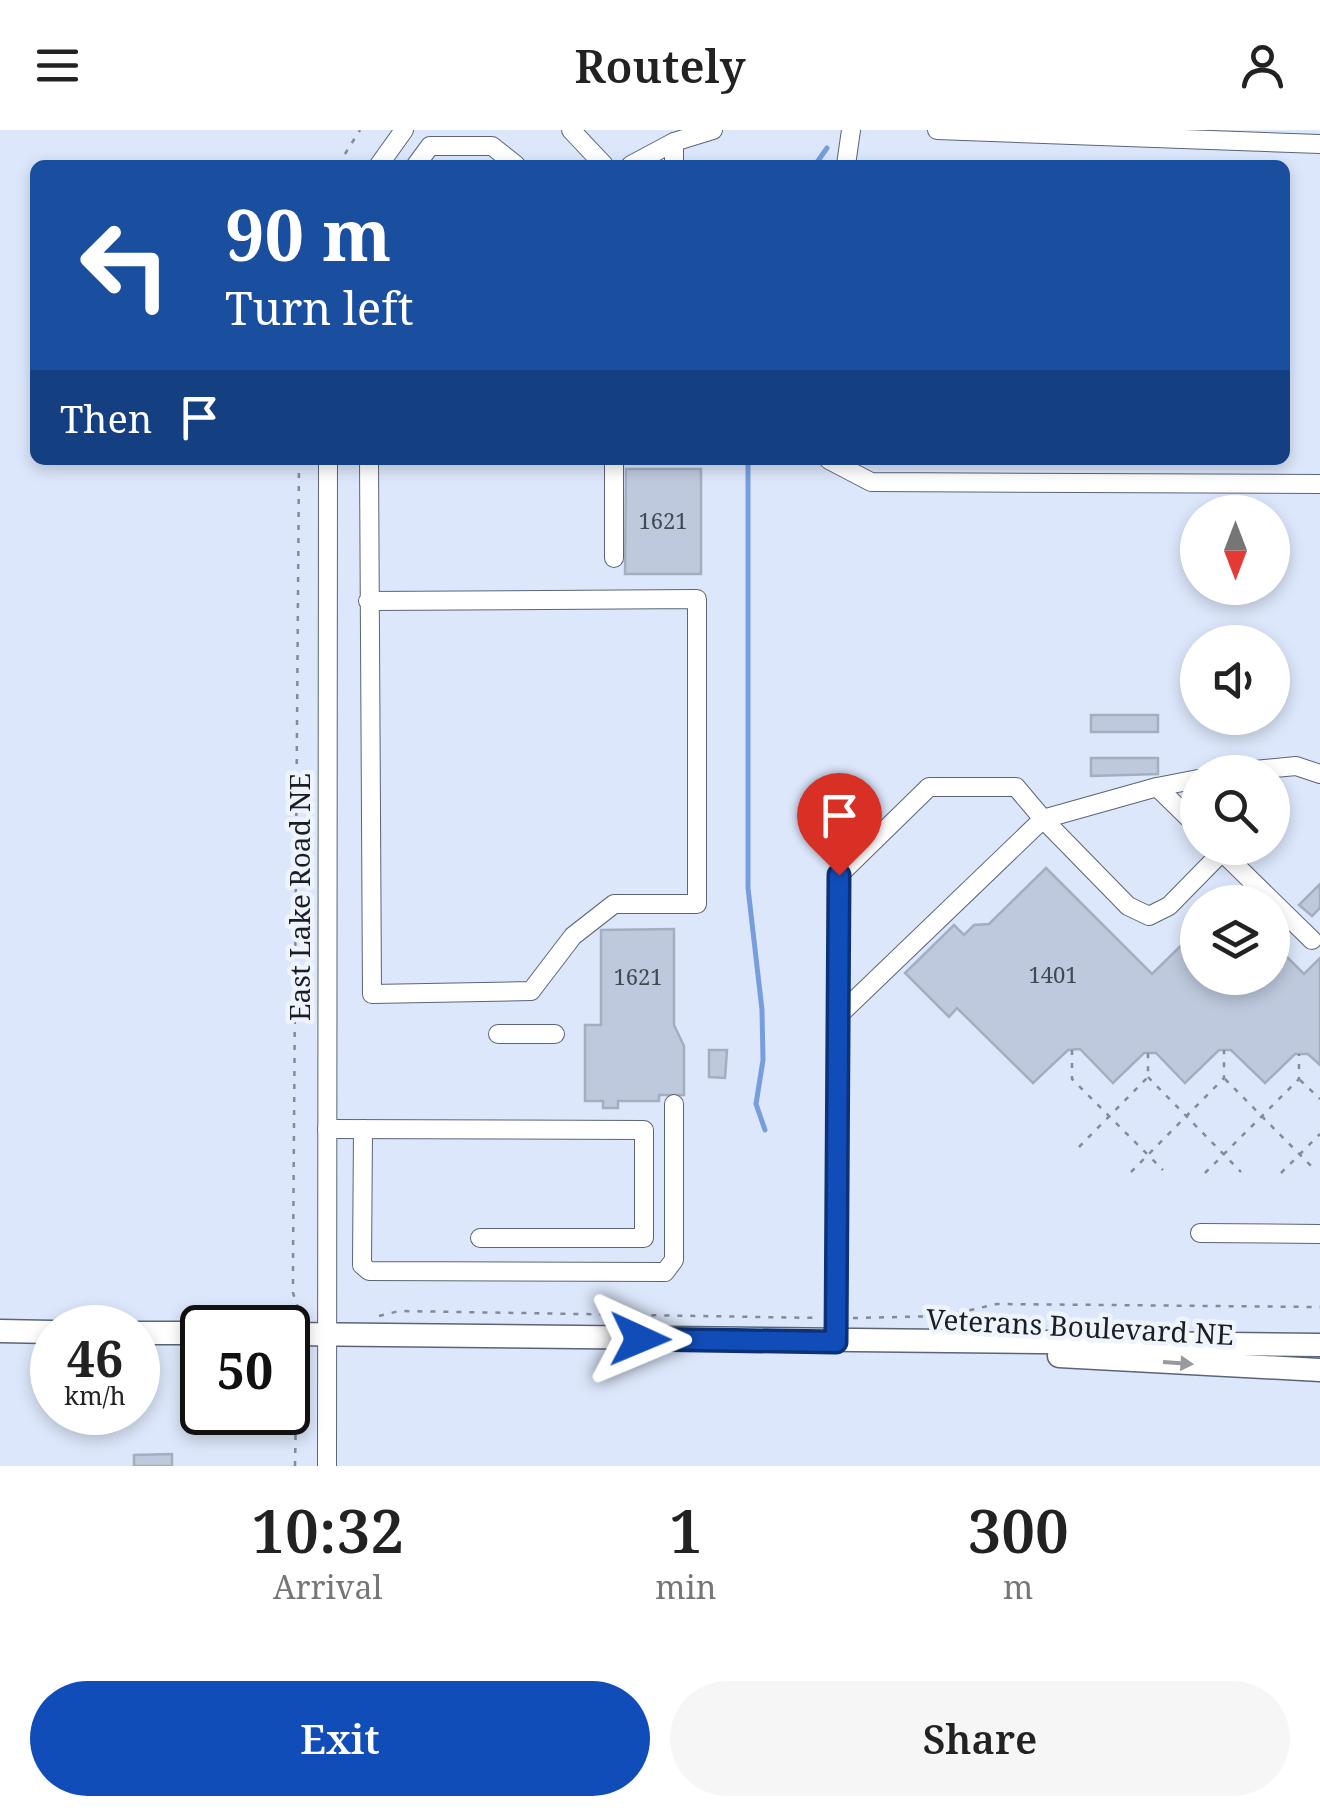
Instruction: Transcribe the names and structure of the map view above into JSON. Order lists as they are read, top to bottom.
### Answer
{
  "streets": {
    "main road": ["Veterans Boulevard NE"],
    "street": ["East Lake Road NE"]
  },
  "crossings": [
    ["East Lake Road NE", "Veterans Boulevard NE"]
  ],
  "house_numbers": ["1621", "1401", "1621"],
  "north": "bottom",
  "page": {
    "header": "Routely",
    "turn": ["90 m", "Turn left"],
    "then": "Then",
    "speed": "46 km/h",
    "limit": "50",
    "eta": [
      "10:32",
      "Arrival",
      "1",
      "min",
      "300",
      "m"
    ],
    "buttons": ["Exit", "Share"]
  }
}
